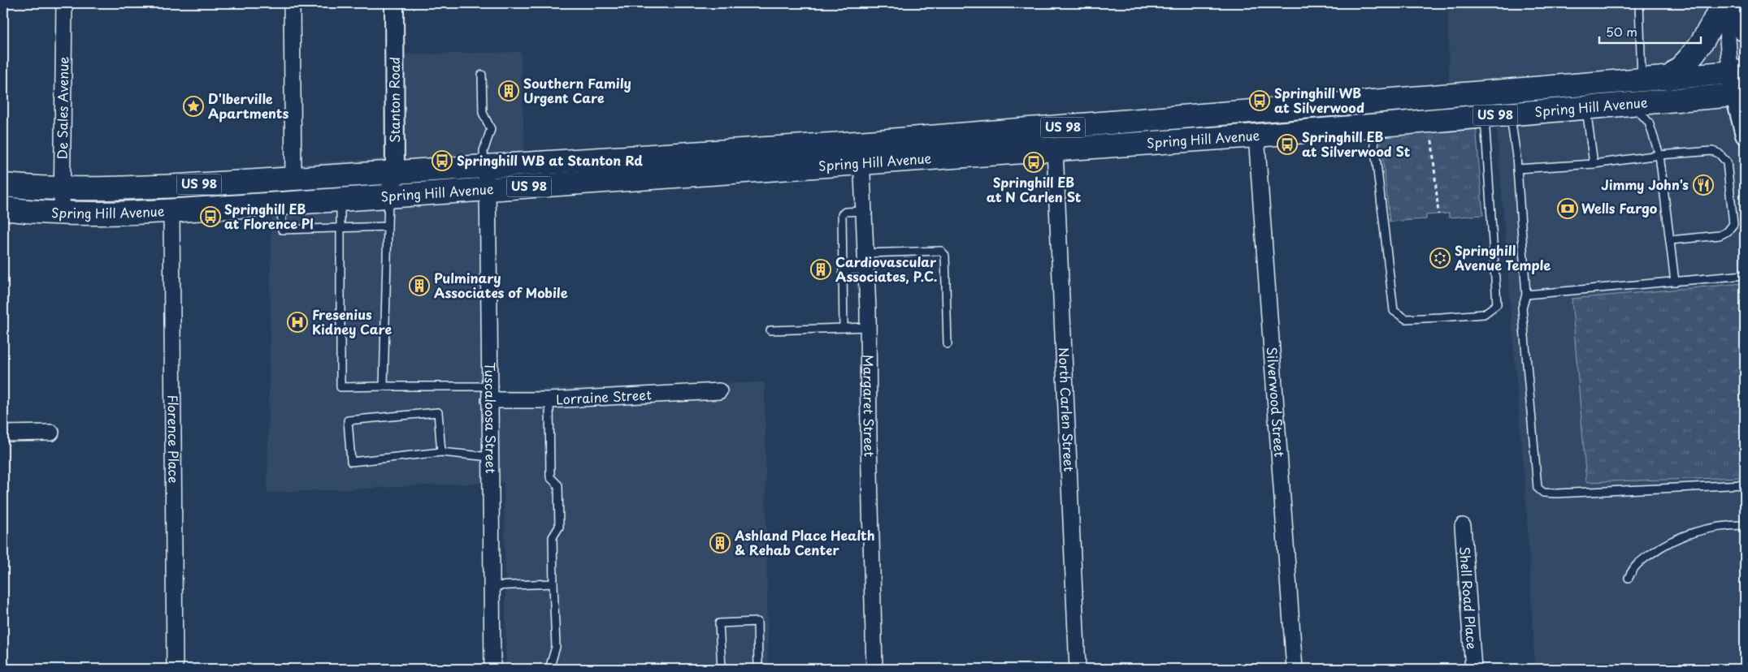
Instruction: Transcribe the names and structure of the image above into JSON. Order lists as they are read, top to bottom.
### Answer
{
  "streets": {
    "main road": ["Spring Hill Avenue", "US 98"],
    "street": [
      "Stanton Road",
      "De Sales Avenue",
      "Lorraine Street",
      "Silverwood Street",
      "Margaret Street",
      "North Carlen Street",
      "Tuscaloosa Street",
      "Florence Place",
      "Shell Road Place"
    ]
  },
  "crossings": [
    ["Stanton Road", "Spring Hill Avenue"],
    ["Spring Hill Avenue", "De Sales Avenue"],
    ["Spring Hill Avenue", "Silverwood Street"],
    ["Spring Hill Avenue", "Margaret Street"],
    ["Spring Hill Avenue", "North Carlen Street"],
    ["Spring Hill Avenue", "Tuscaloosa Street"],
    ["Spring Hill Avenue", "Florence Place"],
    ["Lorraine Street", "Tuscaloosa Street"]
  ],
  "places": {
    "building": [
      "Southern Family Urgent Care",
      "Cardiovascular Associates, P.C.",
      "Pulminary Associates of Mobile",
      "Ashland Place Health & Rehab Center"
    ],
    "bus stop": [
      "Springhill WB at Silverwood",
      "Springhill EB at Silverwood St",
      "Springhill WB at Stanton Rd",
      "Springhill EB at N Carlen St",
      "Springhill EB at Florence Pl"
    ],
    "place": ["D'Iberville Apartments"],
    "restaurant": ["Jimmy John's"],
    "bank": ["Wells Fargo"],
    "synagogue": ["Springhill Avenue Temple"],
    "hospital": ["Fresenius Kidney Care"]
  },
  "scale_bar": "50 m"
}
